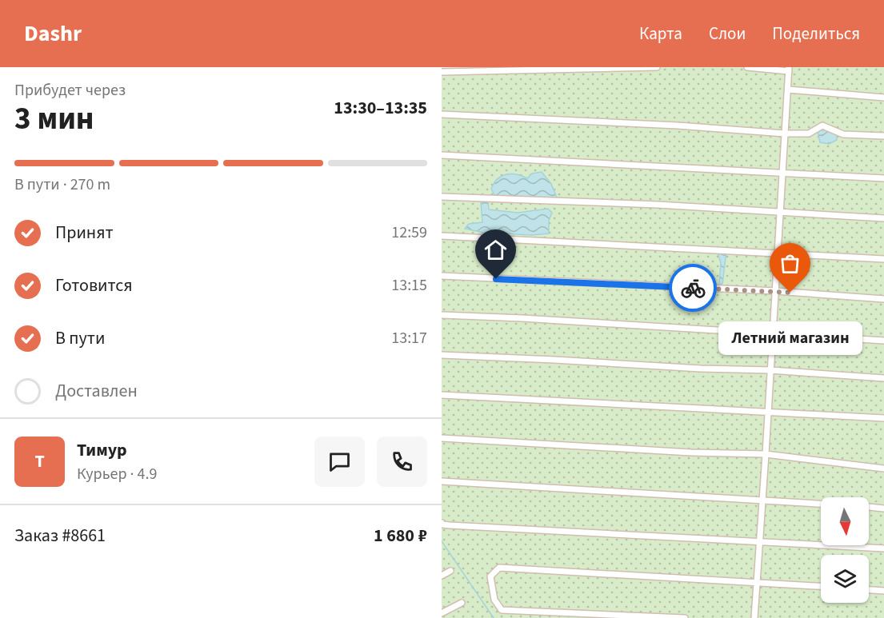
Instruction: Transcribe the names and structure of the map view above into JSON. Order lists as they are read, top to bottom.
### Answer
{
  "places": ["Летний магазин"],
  "north": "bottom",
  "page": {
    "header": "Dashr",
    "nav": ["Карта", "Слои", "Поделиться"],
    "heading": ["3 мин", "Прибудет через", "13:30–13:35"],
    "panel": [
      "Тимур",
      "Курьер · 4.9",
      "Заказ #8661",
      "1 680 ₽"
    ],
    "bar": "В пути · 270 m",
    "list": [
      ["Принят", "12:59"],
      ["Готовится", "13:15"],
      ["В пути", "13:17"],
      "Доставлен"
    ],
    "bubble": "Летний магазин",
    "round": "Т"
  }
}
